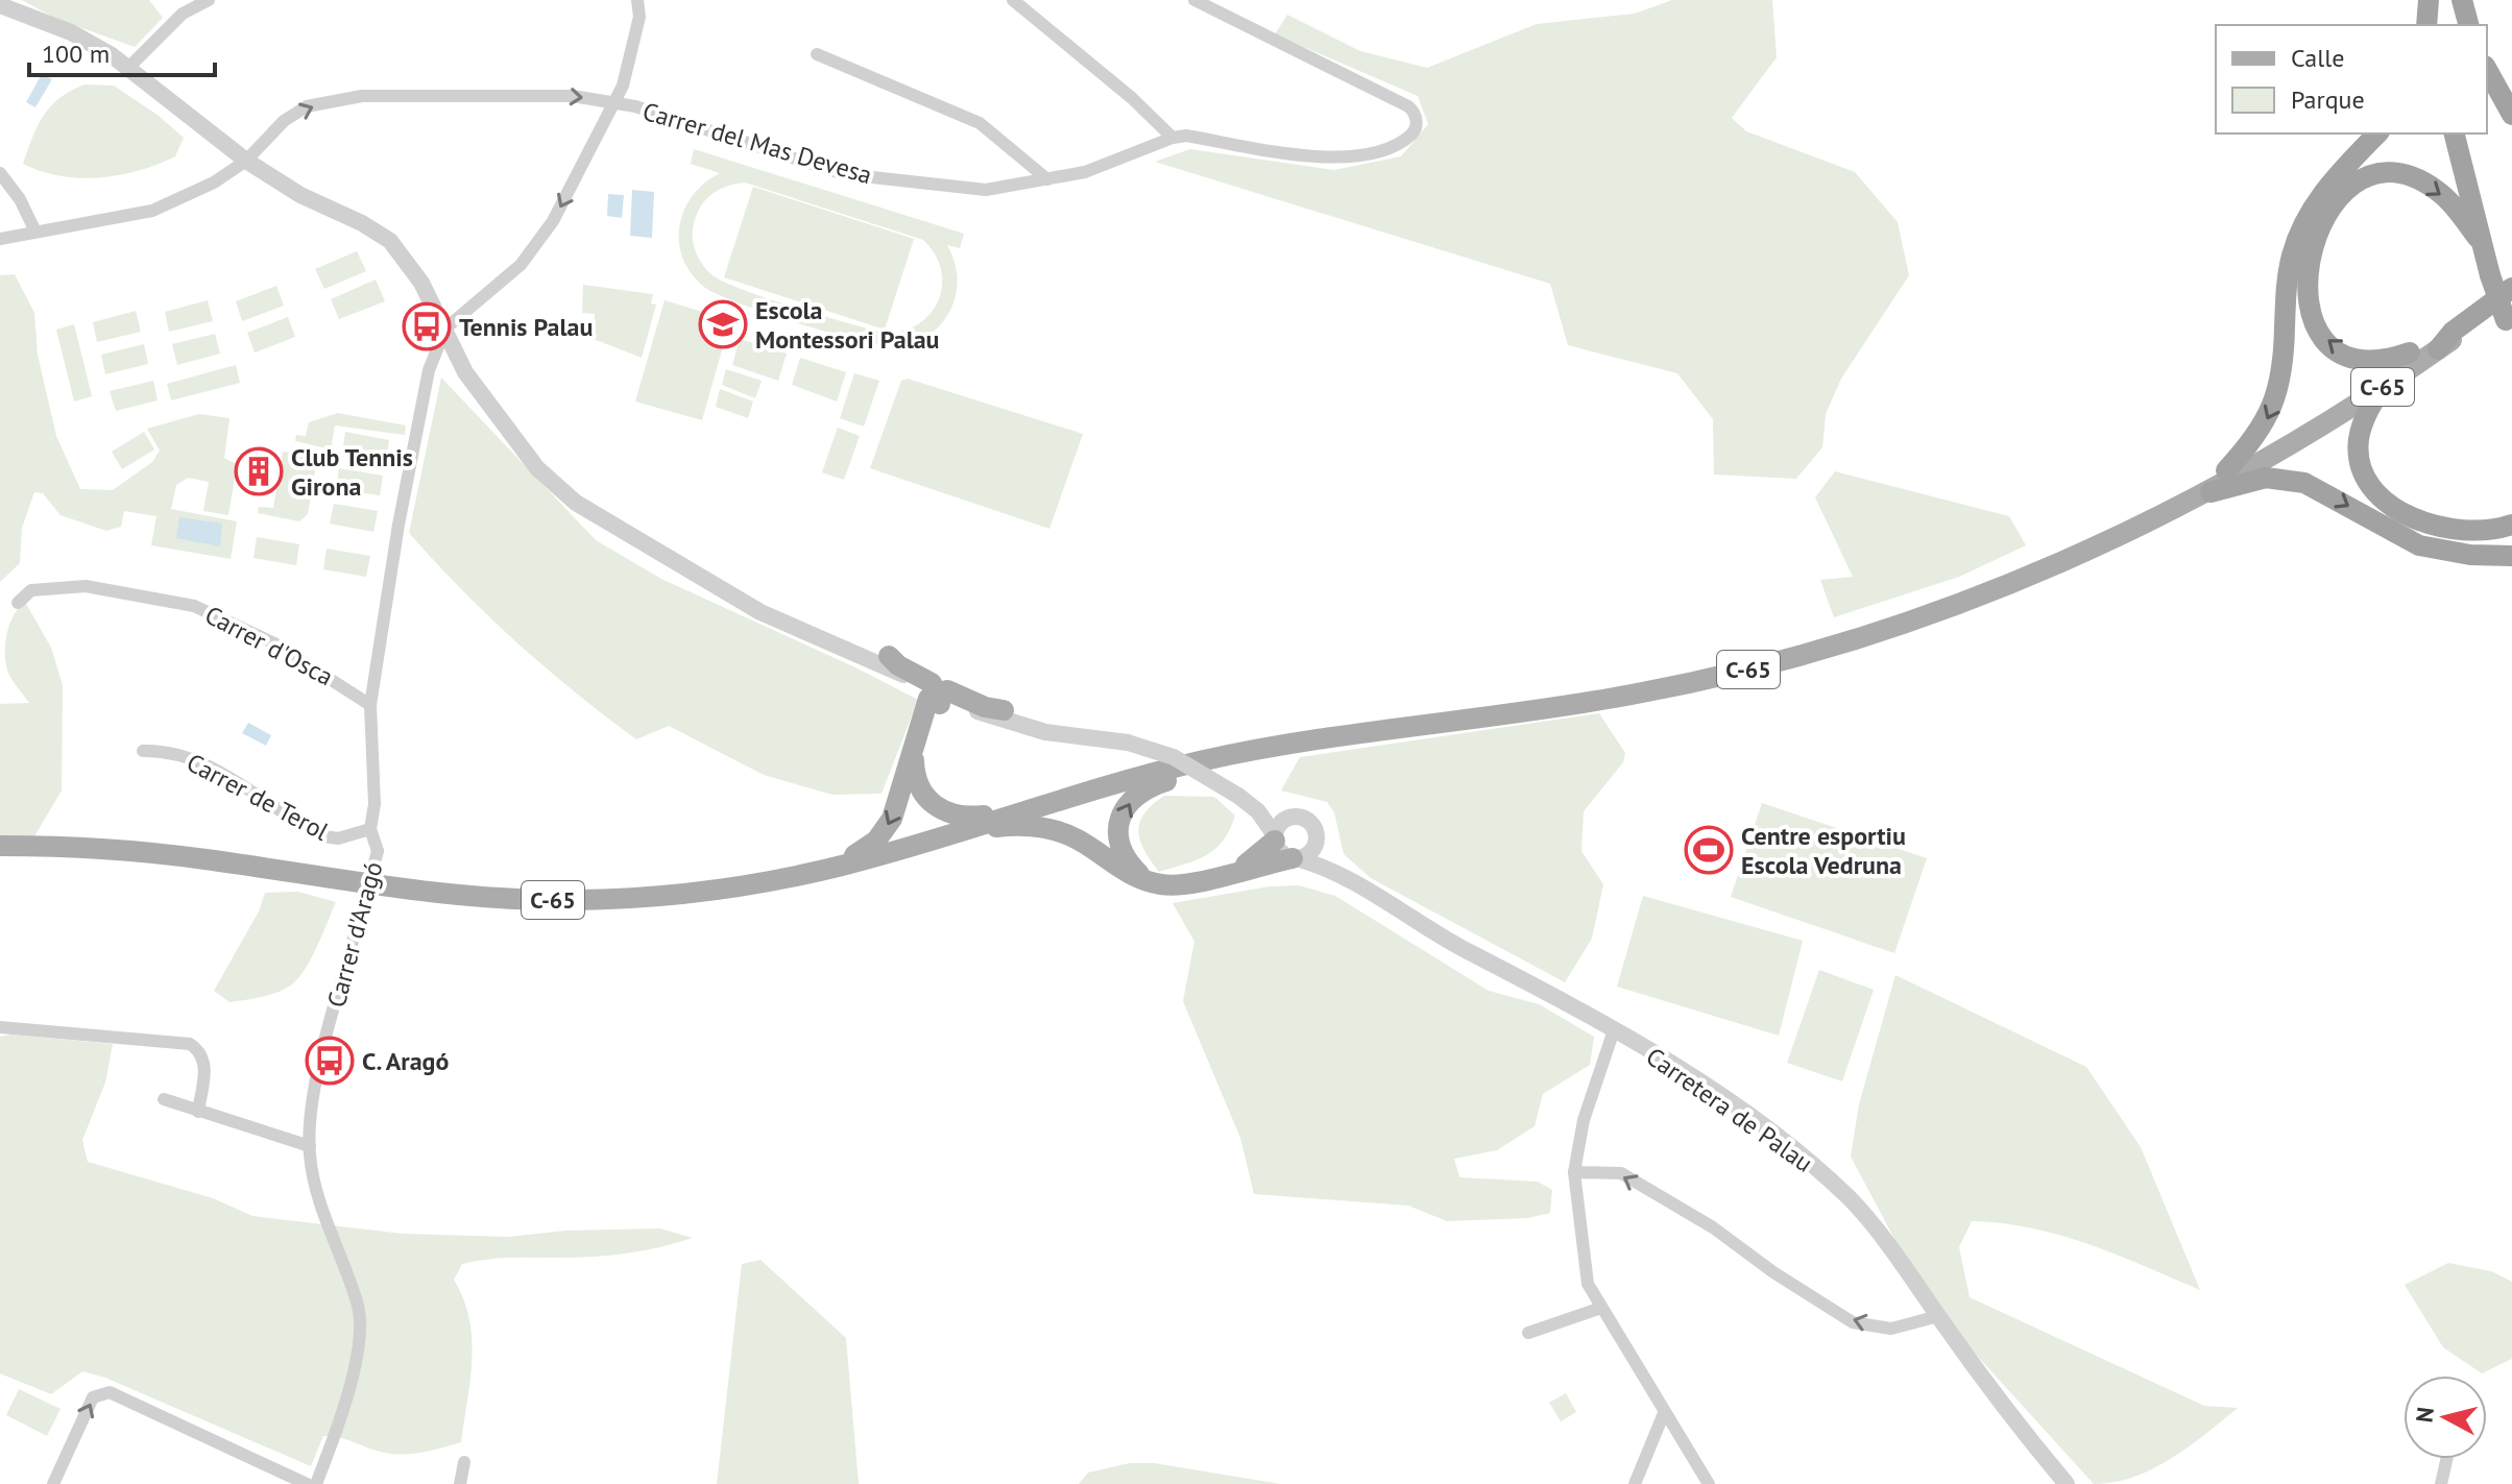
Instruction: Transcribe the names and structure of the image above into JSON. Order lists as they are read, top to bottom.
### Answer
{
  "streets": {
    "main road": ["C-65"],
    "street": [
      "Carrer del Mas Devesa",
      "Carrer d'Osca",
      "Carrer de Terol",
      "Carrer d'Aragó",
      "Carretera de Palau"
    ]
  },
  "crossings": [
    ["Carrer d'Osca", "Carrer d'Aragó"],
    ["Carrer de Terol", "Carrer d'Aragó"]
  ],
  "places": {
    "school or university": ["Escola Montessori Palau"],
    "bus stop": ["Tennis Palau", "C. Aragó"],
    "building": ["Club Tennis Girona"],
    "sports": ["Centre esportiu Escola Vedruna"]
  },
  "legend": ["Calle", "Parque"],
  "scale_bar": "100 m",
  "north": "left"
}
